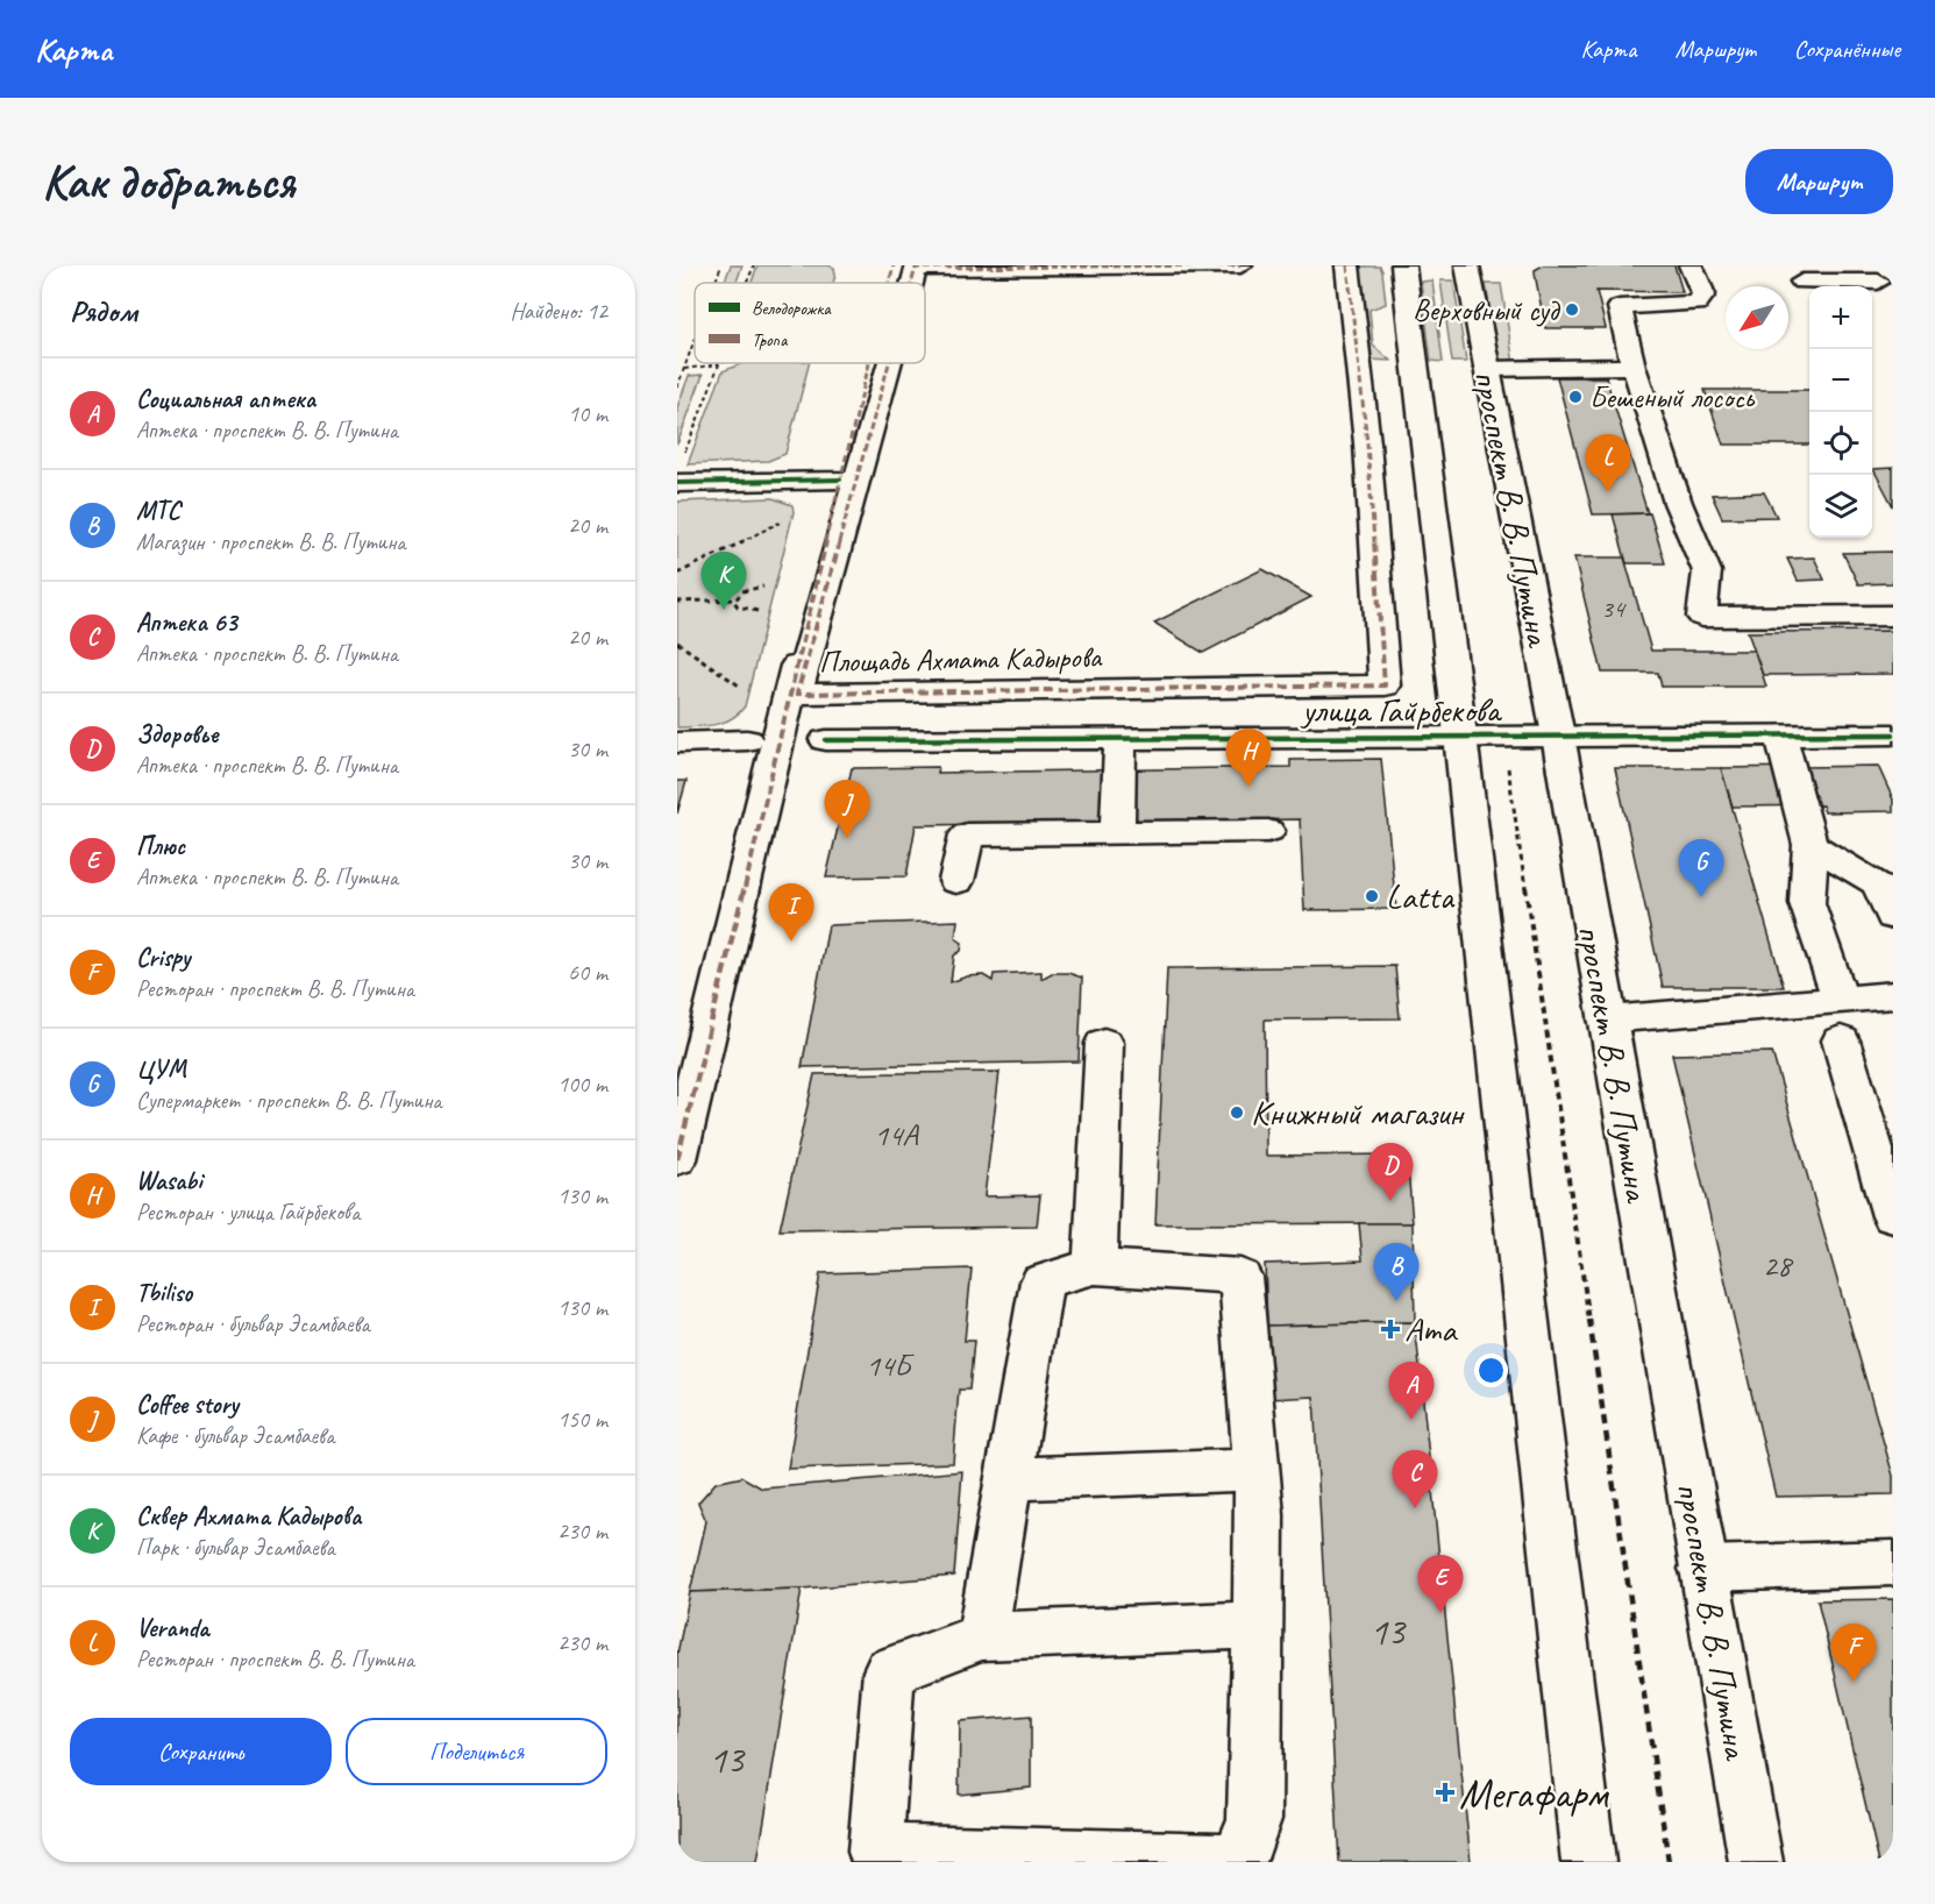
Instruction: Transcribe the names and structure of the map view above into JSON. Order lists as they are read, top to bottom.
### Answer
{
  "streets": {
    "street": ["проспект В. В. Путина", "Площадь Ахмата Кадырова", "улица Гайрбекова"]
  },
  "crossings": [
    ["проспект В. В. Путина", "улица Гайрбекова"]
  ],
  "places": {
    "other": [
      "Верховный суд",
      "Бешеный лосось",
      "Latta",
      "Книжный магазин"
    ],
    "health": ["Ата", "Мегафарм"]
  },
  "house_numbers": [
    "34",
    "14А",
    "28",
    "14Б",
    "13",
    "13"
  ],
  "legend": ["Велодорожка", "Тропа"],
  "north": "bottom left",
  "page": {
    "header": "Карта",
    "nav": ["Карта", "Маршрут", "Сохранённые"],
    "buttons": [
      "Маршрут",
      ["Сохранить", "Поделиться"]
    ],
    "title": "Как добраться",
    "heading": ["Рядом", "Найдено: 12"],
    "map_buttons": ["+", "−"],
    "list": [
      {
        "mark": "A",
        "name": "Социальная аптека",
        "note": "Аптека · проспект В. В. Путина",
        "value": "10 m"
      },
      {
        "mark": "B",
        "name": "МТС",
        "note": "Магазин · проспект В. В. Путина",
        "value": "20 m"
      },
      {
        "mark": "C",
        "name": "Аптека 63",
        "note": "Аптека · проспект В. В. Путина",
        "value": "20 m"
      },
      {
        "mark": "D",
        "name": "Здоровье",
        "note": "Аптека · проспект В. В. Путина",
        "value": "30 m"
      },
      {
        "mark": "E",
        "name": "Плюс",
        "note": "Аптека · проспект В. В. Путина",
        "value": "30 m"
      },
      {
        "mark": "F",
        "name": "Crispy",
        "note": "Ресторан · проспект В. В. Путина",
        "value": "60 m"
      },
      {
        "mark": "G",
        "name": "ЦУМ",
        "note": "Супермаркет · проспект В. В. Путина",
        "value": "100 m"
      },
      {
        "mark": "H",
        "name": "Wasabi",
        "note": "Ресторан · улица Гайрбекова",
        "value": "130 m"
      },
      {
        "mark": "I",
        "name": "Tbiliso",
        "note": "Ресторан · бульвар Эсамбаева",
        "value": "130 m"
      },
      {
        "mark": "J",
        "name": "Coffee story",
        "note": "Кафе · бульвар Эсамбаева",
        "value": "150 m"
      },
      {
        "mark": "K",
        "name": "Сквер Ахмата Кадырова",
        "note": "Парк · бульвар Эсамбаева",
        "value": "230 m"
      },
      {
        "mark": "L",
        "name": "Veranda",
        "note": "Ресторан · проспект В. В. Путина",
        "value": "230 m"
      }
    ],
    "pins": [
      "L",
      "K",
      "H",
      "J",
      "G",
      "I",
      "D",
      "B",
      "A",
      "C",
      "E",
      "F"
    ]
  }
}
